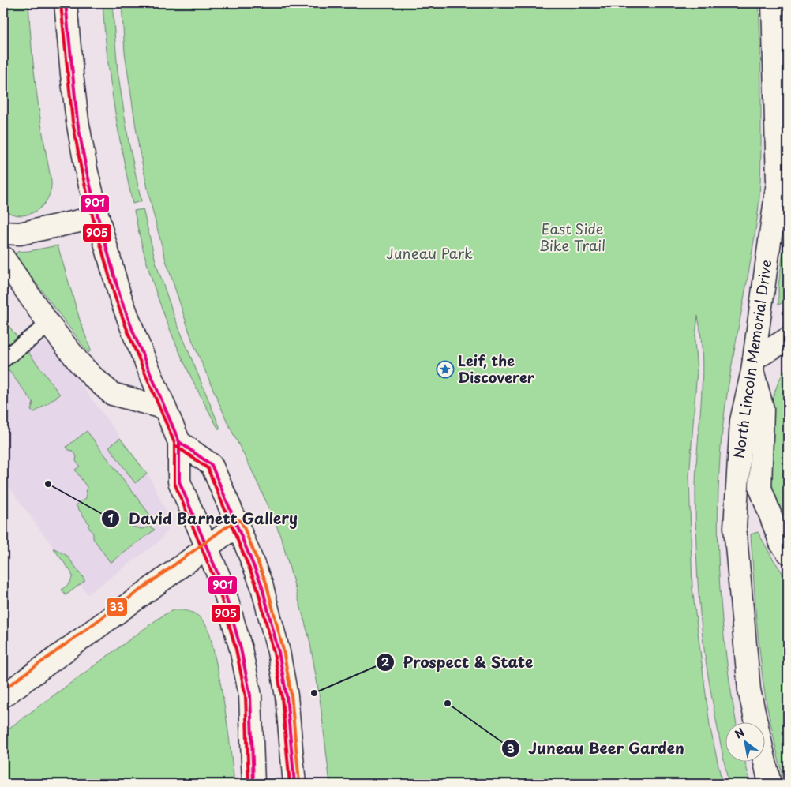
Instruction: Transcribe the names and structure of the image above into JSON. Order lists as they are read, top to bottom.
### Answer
{
  "streets": {
    "main road": ["North Lincoln Memorial Drive"]
  },
  "parks": ["East Side Bike Trail", "Juneau Park"],
  "places": {
    "place": ["Leif, the Discoverer"],
    "other": ["David Barnett Gallery", "Prospect & State", "Juneau Beer Garden"]
  },
  "lines": ["transit line 901", "transit line 905", "transit line 33"],
  "north": "top left"
}
